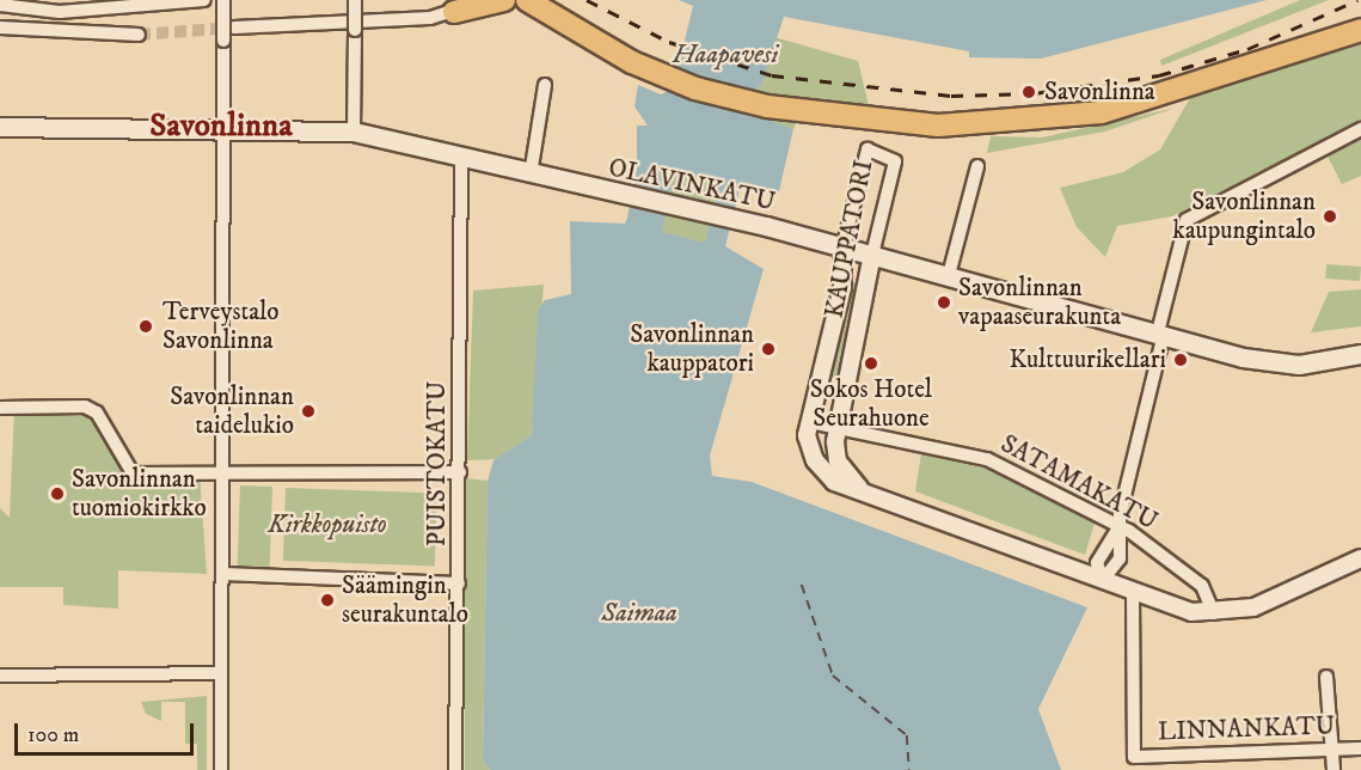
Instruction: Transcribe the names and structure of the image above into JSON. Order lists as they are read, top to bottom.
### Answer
{
  "streets": {
    "main road": ["OLAVINKATU"],
    "street": [
      "KAUPPATORI",
      "PUISTOKATU",
      "SATAMAKATU",
      "LINNANKATU"
    ]
  },
  "crossings": [
    ["OLAVINKATU", "KAUPPATORI"],
    ["OLAVINKATU", "PUISTOKATU"],
    ["KAUPPATORI", "SATAMAKATU"]
  ],
  "districts": ["Savonlinna"],
  "water": ["Haapavesi", "Saimaa"],
  "parks": ["Kirkkopuisto"],
  "places": [
    "Savonlinna",
    "Savonlinnan kaupungintalo",
    "Savonlinnan vapaaseurakunta",
    "Terveystalo Savonlinna",
    "Savonlinnan kauppatori",
    "Kulttuurikellari",
    "Sokos Hotel Seurahuone",
    "Savonlinnan taidelukio",
    "Savonlinnan tuomiokirkko",
    "Säämingin seurakuntalo"
  ],
  "scale_bar": "100 m"
}
